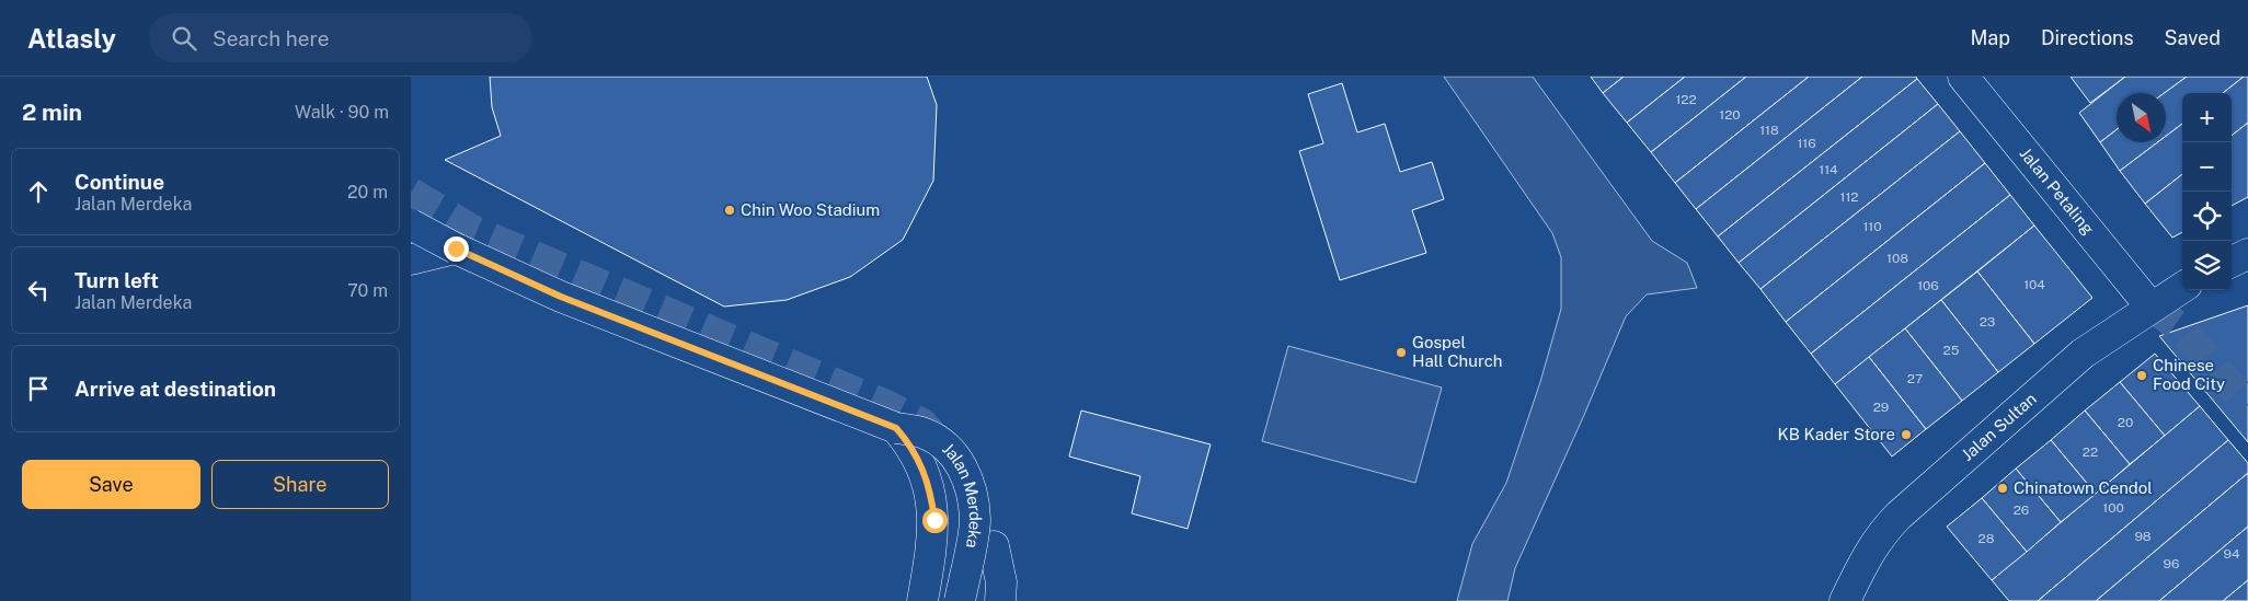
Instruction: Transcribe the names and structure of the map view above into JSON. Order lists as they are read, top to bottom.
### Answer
{
  "streets": {
    "street": ["Jalan Petaling", "Jalan Sultan", "Jalan Merdeka"]
  },
  "crossings": [
    ["Jalan Petaling", "Jalan Sultan"]
  ],
  "places": [
    "Chin Woo Stadium",
    "Gospel Hall Church",
    "Chinese Food City",
    "KB Kader Store",
    "Chinatown Cendol"
  ],
  "house_numbers": [
    "122",
    "120",
    "118",
    "116",
    "114",
    "112",
    "110",
    "108",
    "104",
    "106",
    "23",
    "25",
    "27",
    "29",
    "20",
    "22",
    "100",
    "26",
    "98",
    "28",
    "94",
    "96"
  ],
  "north": "bottom right",
  "page": {
    "header": "Atlasly",
    "search": "Search here",
    "nav": ["Map", "Directions", "Saved"],
    "heading": ["2 min", "Walk · 90 m"],
    "map_buttons": ["+", "−"],
    "list": [
      ["Continue", "Jalan Merdeka", "20 m"],
      ["Turn left", "Jalan Merdeka", "70 m"],
      "Arrive at destination"
    ],
    "buttons": ["Save", "Share"]
  }
}
